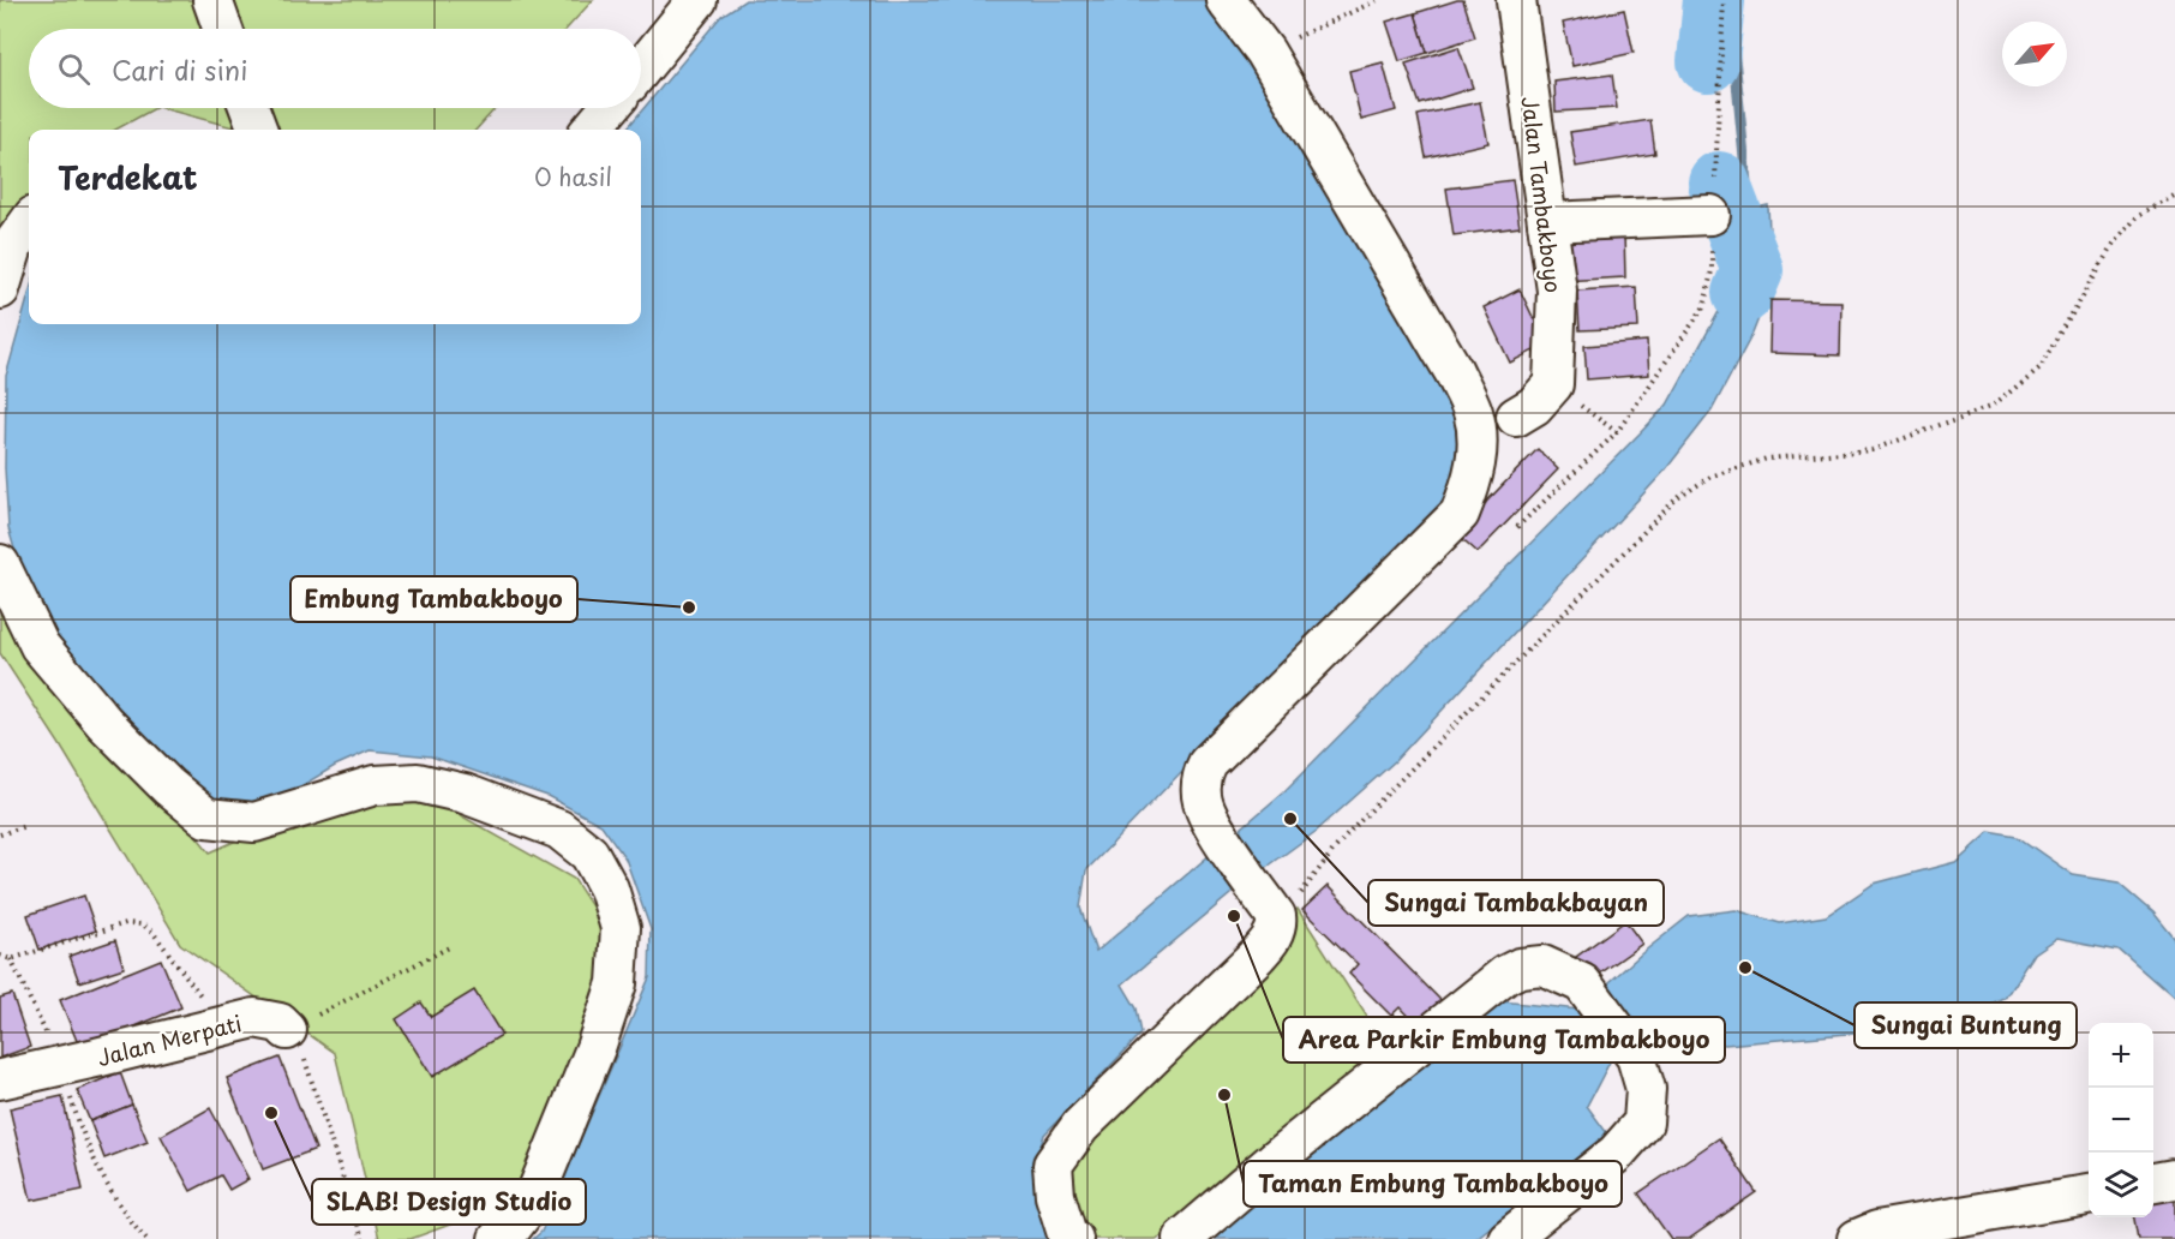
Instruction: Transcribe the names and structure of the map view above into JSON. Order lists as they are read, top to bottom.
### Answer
{
  "streets": {
    "street": ["Jalan Tambakboyo", "Jalan Merpati"]
  },
  "places": [
    "Embung Tambakboyo",
    "Sungai Tambakbayan",
    "Area Parkir Embung Tambakboyo",
    "Sungai Buntung",
    "Taman Embung Tambakboyo",
    "SLAB! Design Studio"
  ],
  "north": "top right",
  "page": {
    "search": "Cari di sini",
    "heading": ["Terdekat", "0 hasil"],
    "map_buttons": ["+", "−"]
  }
}
